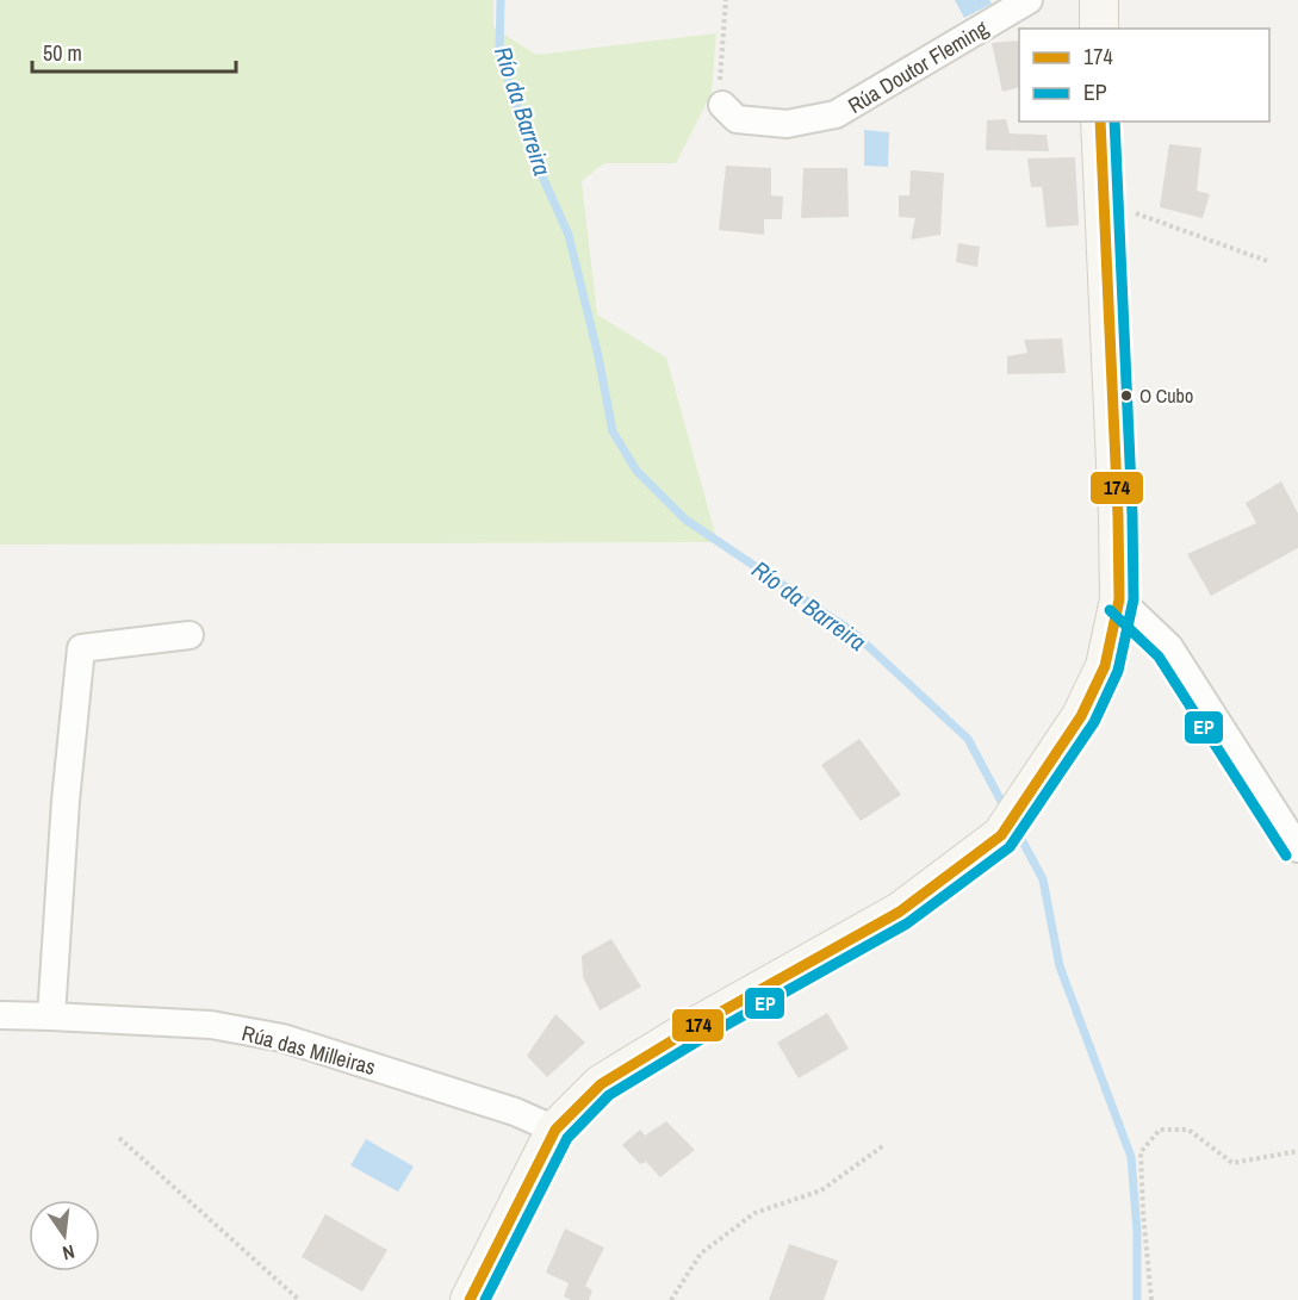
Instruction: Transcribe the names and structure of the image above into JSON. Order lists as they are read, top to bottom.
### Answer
{
  "streets": {
    "street": ["Rúa Doutor Fleming", "Rúa das Milleiras"]
  },
  "water": ["Río da Barreira"],
  "places": ["O Cubo"],
  "lines": ["transit line 174", "transit line EP"],
  "legend": ["174", "EP"],
  "scale_bar": "50 m",
  "north": "bottom"
}
